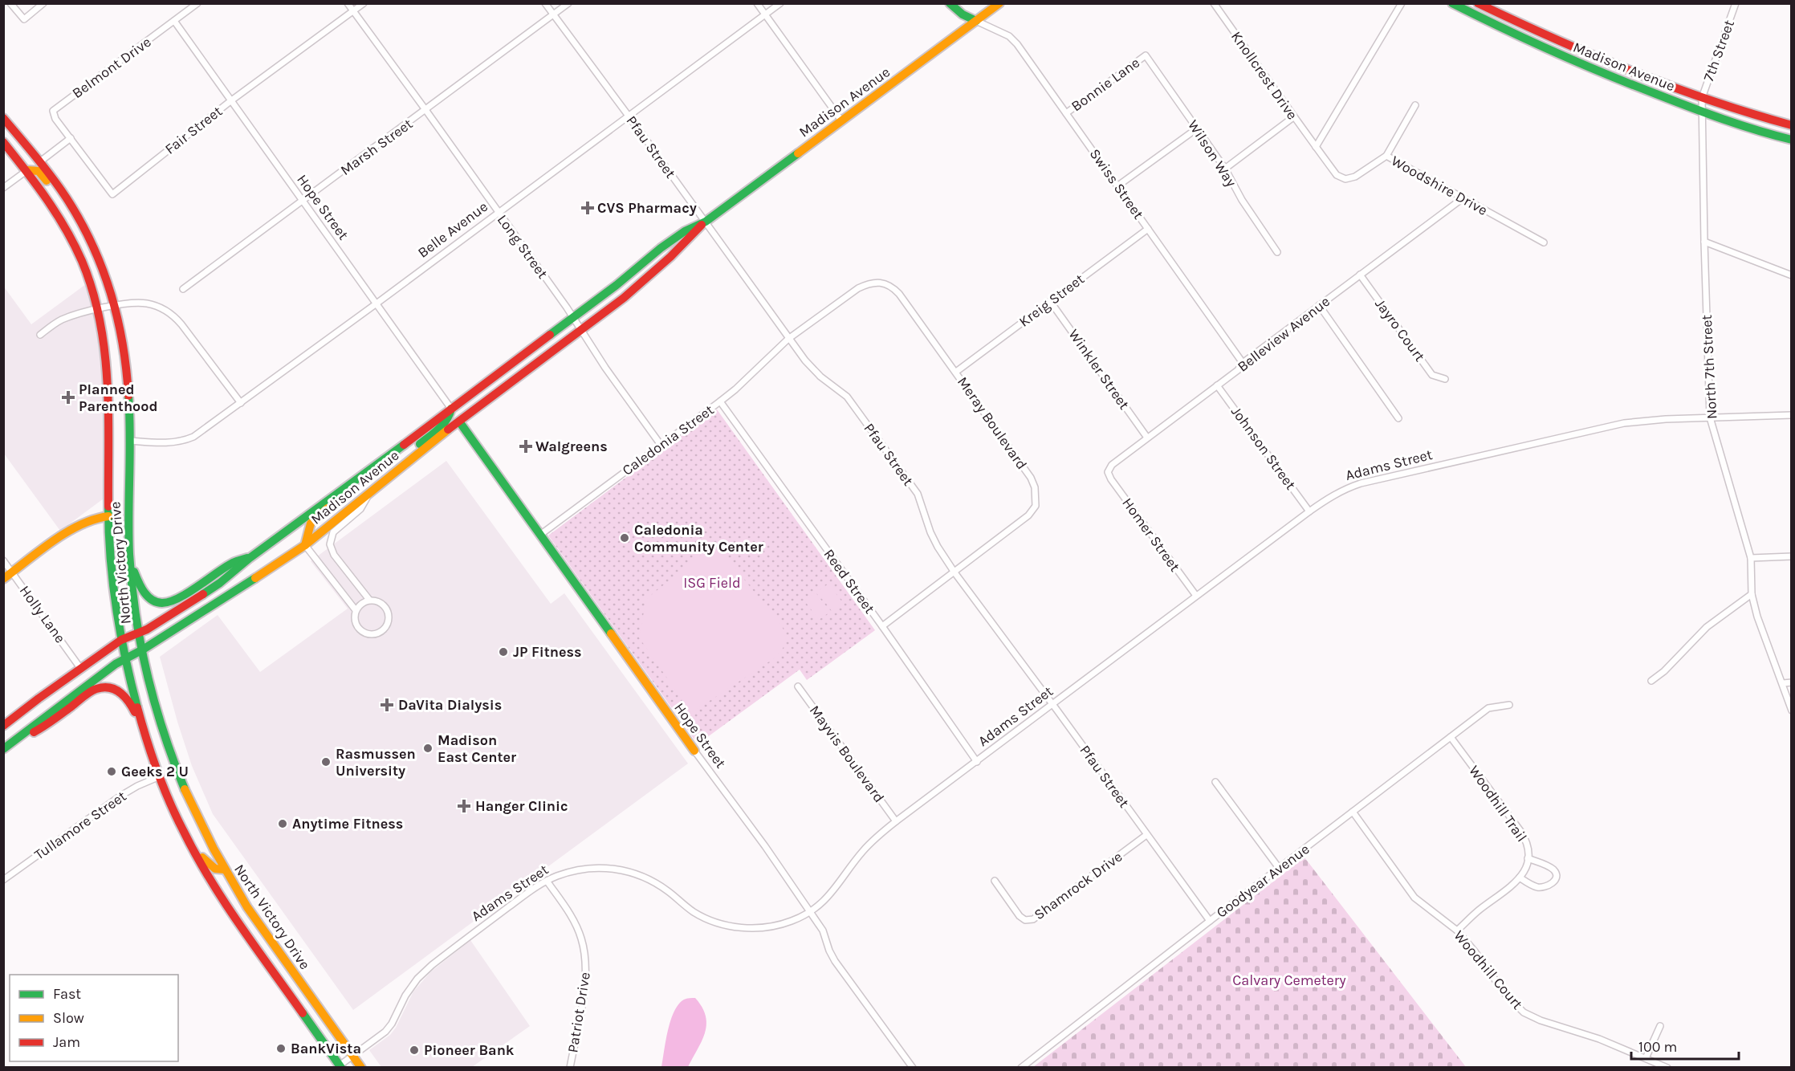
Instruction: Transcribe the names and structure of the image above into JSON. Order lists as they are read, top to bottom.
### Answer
{
  "streets": {
    "main road": ["Madison Avenue", "Hope Street", "North Victory Drive"],
    "street": [
      "7th Street",
      "Belmont Drive",
      "Knollcrest Drive",
      "Bonnie Lane",
      "Fair Street",
      "Marsh Street",
      "Pfau Street",
      "Wilson Way",
      "Swiss Street",
      "Woodshire Drive",
      "Belle Avenue",
      "Long Street",
      "Kreig Street",
      "Jayro Court",
      "Belleview Avenue",
      "North 7th Street",
      "Winkler Street",
      "Meray Boulevard",
      "Caledonia Street",
      "Johnson Street",
      "Adams Street",
      "Homer Street",
      "Reed Street",
      "Holly Lane",
      "Mayvis Boulevard",
      "Woodhill Trail",
      "Tullamore Street",
      "Goodyear Avenue",
      "Shamrock Drive",
      "Woodhill Court",
      "Patriot Drive"
    ]
  },
  "crossings": [
    ["7th Street", "Madison Avenue"],
    ["7th Street", "North 7th Street"],
    ["Madison Avenue", "Pfau Street"],
    ["Madison Avenue", "Swiss Street"],
    ["Madison Avenue", "Hope Street"],
    ["Madison Avenue", "Long Street"],
    ["Madison Avenue", "North 7th Street"],
    ["Madison Avenue", "North Victory Drive"],
    ["Madison Avenue", "Holly Lane"],
    ["Belmont Drive", "Fair Street"],
    ["Belmont Drive", "Hope Street"],
    ["Knollcrest Drive", "Woodshire Drive"],
    ["Bonnie Lane", "Wilson Way"],
    ["Bonnie Lane", "Swiss Street"],
    ["Fair Street", "Hope Street"],
    ["Fair Street", "Long Street"],
    ["Marsh Street", "Pfau Street"],
    ["Marsh Street", "Hope Street"],
    ["Marsh Street", "Long Street"],
    ["Pfau Street", "Belle Avenue"],
    ["Pfau Street", "Meray Boulevard"],
    ["Pfau Street", "Caledonia Street"],
    ["Pfau Street", "Adams Street"],
    ["Pfau Street", "Goodyear Avenue"],
    ["Pfau Street", "Shamrock Drive"],
    ["Swiss Street", "Kreig Street"],
    ["Swiss Street", "Belleview Avenue"],
    ["Woodshire Drive", "Belleview Avenue"],
    ["Hope Street", "Belle Avenue"],
    ["Hope Street", "Caledonia Street"],
    ["Hope Street", "Adams Street"],
    ["Belle Avenue", "Long Street"],
    ["Belle Avenue", "North Victory Drive"],
    ["Long Street", "Caledonia Street"],
    ["Kreig Street", "Winkler Street"],
    ["Kreig Street", "Meray Boulevard"],
    ["Jayro Court", "Belleview Avenue"],
    ["Belleview Avenue", "Winkler Street"],
    ["Belleview Avenue", "Johnson Street"],
    ["Belleview Avenue", "Homer Street"],
    ["North 7th Street", "Adams Street"],
    ["Meray Boulevard", "Caledonia Street"],
    ["Meray Boulevard", "Reed Street"],
    ["Caledonia Street", "Reed Street"],
    ["Johnson Street", "Adams Street"],
    ["Adams Street", "Homer Street"],
    ["Adams Street", "North Victory Drive"],
    ["Adams Street", "Reed Street"],
    ["Adams Street", "Mayvis Boulevard"],
    ["Adams Street", "Patriot Drive"],
    ["North Victory Drive", "Tullamore Street"],
    ["Woodhill Trail", "Goodyear Avenue"],
    ["Woodhill Trail", "Woodhill Court"],
    ["Goodyear Avenue", "Woodhill Court"]
  ],
  "parks": ["ISG Field", "Calvary Cemetery"],
  "places": {
    "health": [
      "CVS Pharmacy",
      "Planned Parenthood",
      "Walgreens",
      "DaVita Dialysis",
      "Hanger Clinic"
    ],
    "other": [
      "Caledonia Community Center",
      "JP Fitness",
      "Madison East Center",
      "Rasmussen University",
      "Geeks 2 U",
      "Anytime Fitness",
      "BankVista",
      "Pioneer Bank"
    ]
  },
  "legend": ["Fast", "Slow", "Jam"],
  "scale_bar": "100 m"
}
